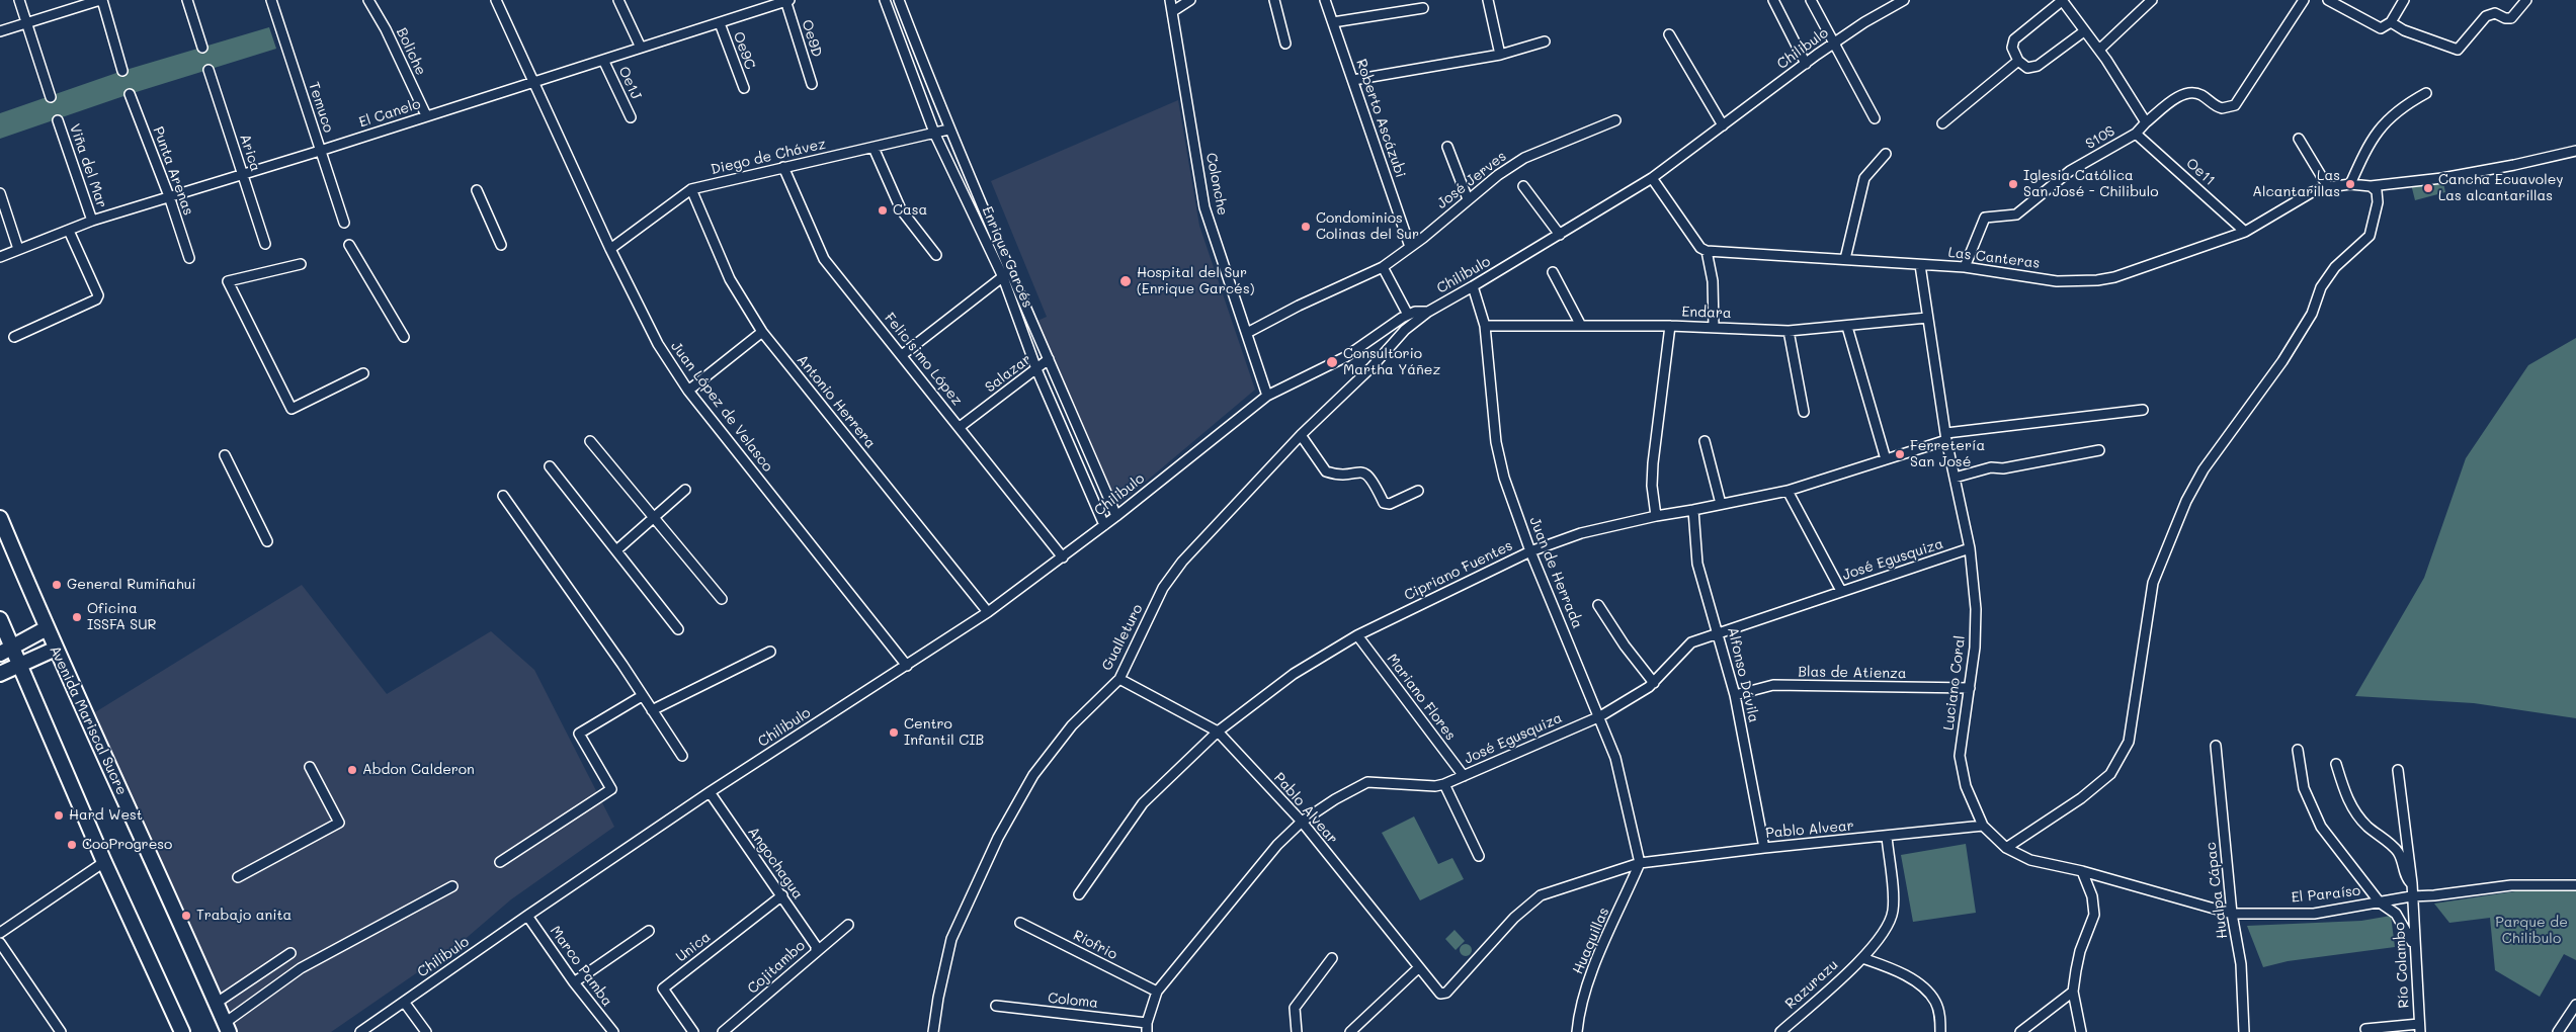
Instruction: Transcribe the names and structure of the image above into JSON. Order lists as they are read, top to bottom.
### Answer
{
  "streets": {
    "main road": ["Avenida Mariscal Sucre"],
    "street": [
      "Oe9D",
      "Chilibulo",
      "Oe9C",
      "Boliche",
      "Oe1J",
      "Temuco",
      "El Canelo",
      "Roberto Ascázubi",
      "S10S",
      "Arica",
      "Diego de Chávez",
      "Viña del Mar",
      "Punta Arenas",
      "Oe11",
      "José Jerves",
      "Colonche",
      "Enrique Garcés",
      "Las Canteras",
      "Endara",
      "Felicísimo López",
      "Salazar",
      "Antonio Herrera",
      "Juan López de Velasco",
      "José Egusquiza",
      "Cipriano Fuentes",
      "Juan de Herrada",
      "Gualleturo",
      "Blas de Atienza",
      "Alfonso Dávila",
      "Luciano Coral",
      "Mariano Flores",
      "Pablo Alvear",
      "Angochagua",
      "Hualpa Cápac",
      "El Paraíso",
      "Huaquillas",
      "Riofrio",
      "Unica",
      "Río Colambo",
      "Marco Pamba",
      "Cojitambo",
      "Razurazu",
      "Coloma"
    ]
  },
  "crossings": [
    ["Oe9D", "El Canelo"],
    ["Chilibulo", "Colonche"],
    ["Chilibulo", "Enrique Garcés"],
    ["Chilibulo", "Felicísimo López"],
    ["Chilibulo", "Antonio Herrera"],
    ["Chilibulo", "Juan López de Velasco"],
    ["Chilibulo", "Juan de Herrada"],
    ["Chilibulo", "Gualleturo"],
    ["Chilibulo", "Angochagua"],
    ["Chilibulo", "Marco Pamba"],
    ["Oe9C", "El Canelo"],
    ["Boliche", "El Canelo"],
    ["Oe1J", "El Canelo"],
    ["Temuco", "El Canelo"],
    ["El Canelo", "Arica"],
    ["El Canelo", "Viña del Mar"],
    ["El Canelo", "Punta Arenas"],
    ["El Canelo", "Juan López de Velasco"],
    ["Roberto Ascázubi", "José Jerves"],
    ["S10S", "Oe11"],
    ["S10S", "Las Canteras"],
    ["Diego de Chávez", "Enrique Garcés"],
    ["Diego de Chávez", "Felicísimo López"],
    ["Diego de Chávez", "Antonio Herrera"],
    ["Diego de Chávez", "Juan López de Velasco"],
    ["Oe11", "Las Canteras"],
    ["José Jerves", "Colonche"],
    ["Enrique Garcés", "Salazar"],
    ["Las Canteras", "Luciano Coral"],
    ["Endara", "Juan de Herrada"],
    ["Endara", "Luciano Coral"],
    ["Felicísimo López", "Salazar"],
    ["José Egusquiza", "Juan de Herrada"],
    ["José Egusquiza", "Alfonso Dávila"],
    ["José Egusquiza", "Luciano Coral"],
    ["José Egusquiza", "Mariano Flores"],
    ["José Egusquiza", "Pablo Alvear"],
    ["José Egusquiza", "Riofrio"],
    ["José Egusquiza", "Coloma"],
    ["Cipriano Fuentes", "Juan de Herrada"],
    ["Cipriano Fuentes", "Alfonso Dávila"],
    ["Cipriano Fuentes", "Luciano Coral"],
    ["Cipriano Fuentes", "Mariano Flores"],
    ["Cipriano Fuentes", "Pablo Alvear"],
    ["Juan de Herrada", "Pablo Alvear"],
    ["Juan de Herrada", "Huaquillas"],
    ["Gualleturo", "Pablo Alvear"],
    ["Blas de Atienza", "Alfonso Dávila"],
    ["Blas de Atienza", "Luciano Coral"],
    ["Alfonso Dávila", "Pablo Alvear"],
    ["Luciano Coral", "Pablo Alvear"],
    ["Luciano Coral", "El Paraíso"],
    ["Pablo Alvear", "Huaquillas"],
    ["Pablo Alvear", "Razurazu"],
    ["Angochagua", "Unica"],
    ["Angochagua", "Cojitambo"],
    ["Hualpa Cápac", "El Paraíso"],
    ["El Paraíso", "Río Colambo"]
  ],
  "parks": ["Parque de Chilibulo"],
  "places": [
    "Iglesia Católica San José - Chilibulo",
    "Las Alcantarillas",
    "Cancha Ecuavoley Las alcantarillas",
    "Casa",
    "Condominios Colinas del Sur",
    "Hospital del Sur (Enrique Garcés)",
    "Consultorio Martha Yáñez",
    "Ferretería San José",
    "General Rumiñahui",
    "Oficina ISSFA SUR",
    "Centro Infantil CIB",
    "Abdon Calderon",
    "Hard West",
    "CooProgreso",
    "Trabajo anita"
  ]
}
